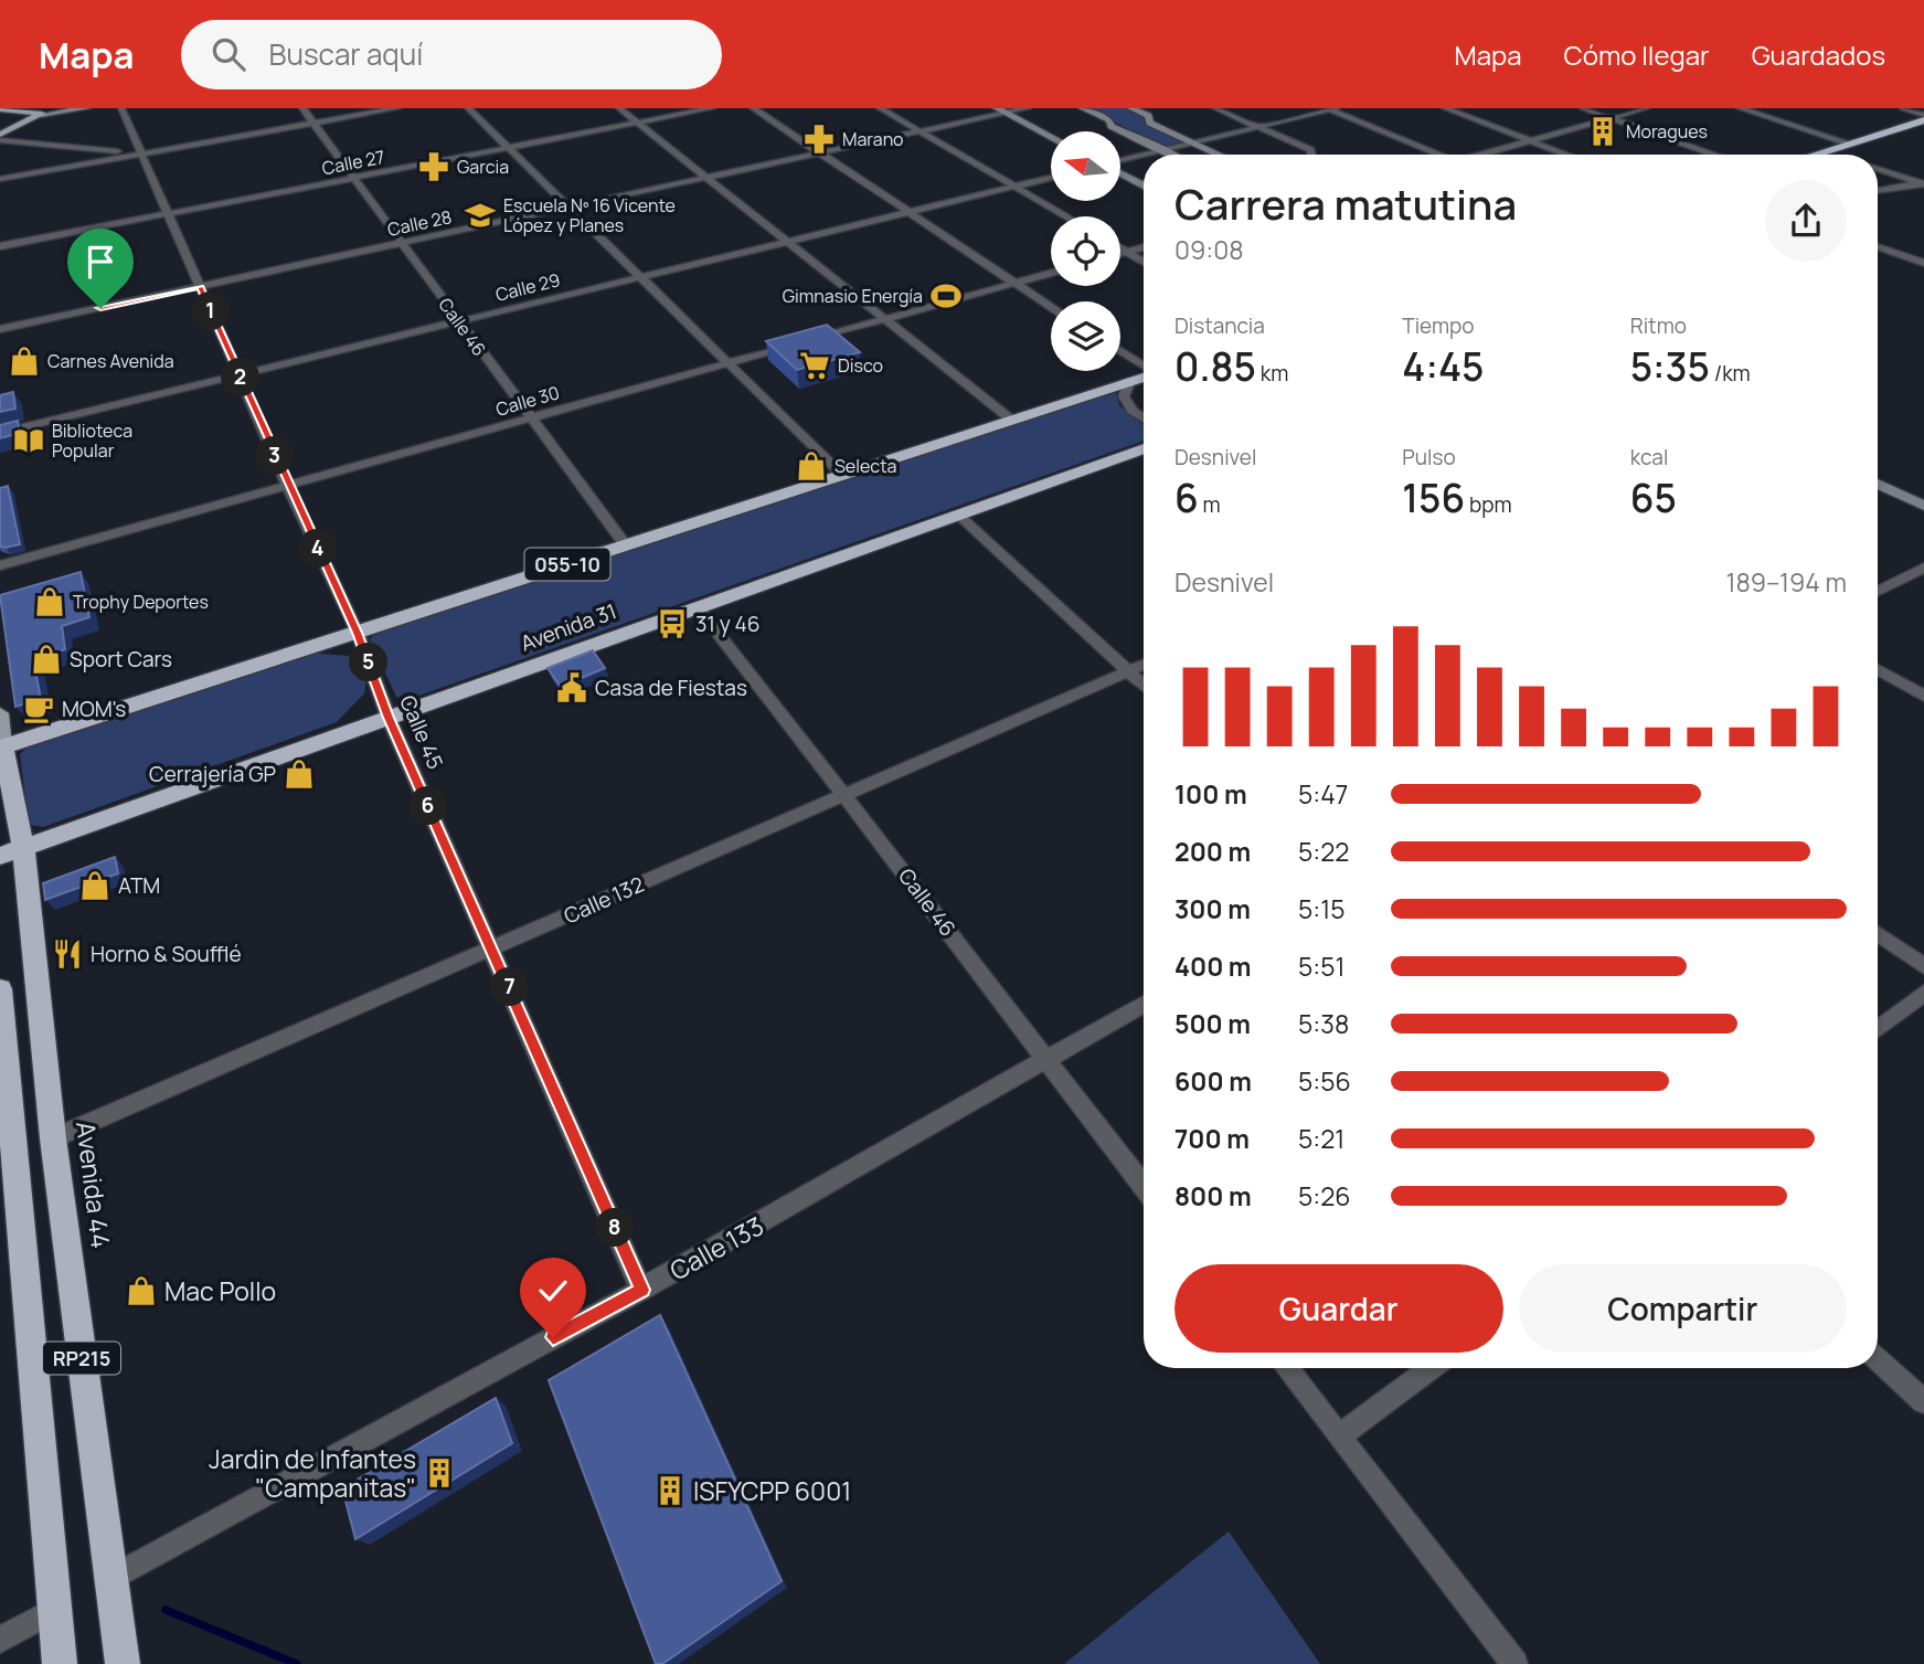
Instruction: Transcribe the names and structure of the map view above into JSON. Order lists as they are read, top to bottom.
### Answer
{
  "streets": {
    "highway": [
      "055-10",
      "Avenida 31",
      "Avenida 44",
      "RP215"
    ],
    "street": [
      "Calle 27",
      "Calle 28",
      "Calle 29",
      "Calle 46",
      "Calle 30",
      "Calle 45",
      "Calle 132",
      "Calle 133"
    ]
  },
  "crossings": [
    ["Calle 27", "Calle 46"],
    ["Calle 27", "Calle 45"],
    ["Calle 28", "Calle 46"],
    ["Calle 28", "Calle 45"],
    ["Calle 29", "Calle 46"],
    ["Calle 29", "Calle 45"],
    ["Calle 46", "Calle 30"],
    ["Calle 46", "055-10"],
    ["Calle 46", "Avenida 31"],
    ["Calle 46", "Calle 132"],
    ["Calle 46", "Calle 133"],
    ["Calle 30", "Calle 45"],
    ["055-10", "Calle 45"],
    ["055-10", "Avenida 44"],
    ["Avenida 31", "Calle 45"],
    ["Avenida 31", "Avenida 44"],
    ["Calle 45", "Calle 132"],
    ["Calle 45", "Calle 133"],
    ["Calle 132", "Avenida 44"],
    ["Avenida 44", "Calle 133"]
  ],
  "places": {
    "building": ["Moragues", "Jardin de Infantes \"Campanitas\"", "ISFYCPP 6001"],
    "pharmacy": ["Marano", "Garcia"],
    "school or university": ["Escuela Nº 16 Vicente López y Planes"],
    "sports": ["Gimnasio Energía"],
    "shop": [
      "Carnes Avenida",
      "Selecta",
      "Trophy Deportes",
      "Sport Cars",
      "Cerrajería GP",
      "ATM",
      "Mac Pollo"
    ],
    "supermarket": ["Disco"],
    "library": ["Biblioteca Popular"],
    "bus stop": ["31 y 46"],
    "public building": ["Casa de Fiestas"],
    "cafe": ["MOM's"],
    "restaurant": ["Horno & Soufflé"]
  },
  "north": "left",
  "page": {
    "header": "Mapa",
    "search": "Buscar aquí",
    "nav": ["Mapa", "Cómo llegar", "Guardados"],
    "heading": ["Carrera matutina", "09:08"],
    "stats": [
      ["Distancia", "0.85 km"],
      ["Tiempo", "4:45"],
      ["Ritmo", "5:35 /km"],
      ["Desnivel", "6 m"],
      ["Pulso", "156 bpm"],
      ["kcal", "65"]
    ],
    "pins": [
      "1",
      "2",
      "3",
      "4",
      "5",
      "6",
      "7",
      "8"
    ],
    "chart": ["Desnivel", "189–194 m"],
    "list": [
      {
        "name": "100 m",
        "note": "5:47"
      },
      {
        "name": "200 m",
        "note": "5:22"
      },
      {
        "name": "300 m",
        "note": "5:15"
      },
      {
        "name": "400 m",
        "note": "5:51"
      },
      {
        "name": "500 m",
        "note": "5:38"
      },
      {
        "name": "600 m",
        "note": "5:56"
      },
      {
        "name": "700 m",
        "note": "5:21"
      },
      {
        "name": "800 m",
        "note": "5:26"
      }
    ],
    "buttons": ["Guardar", "Compartir"]
  }
}
